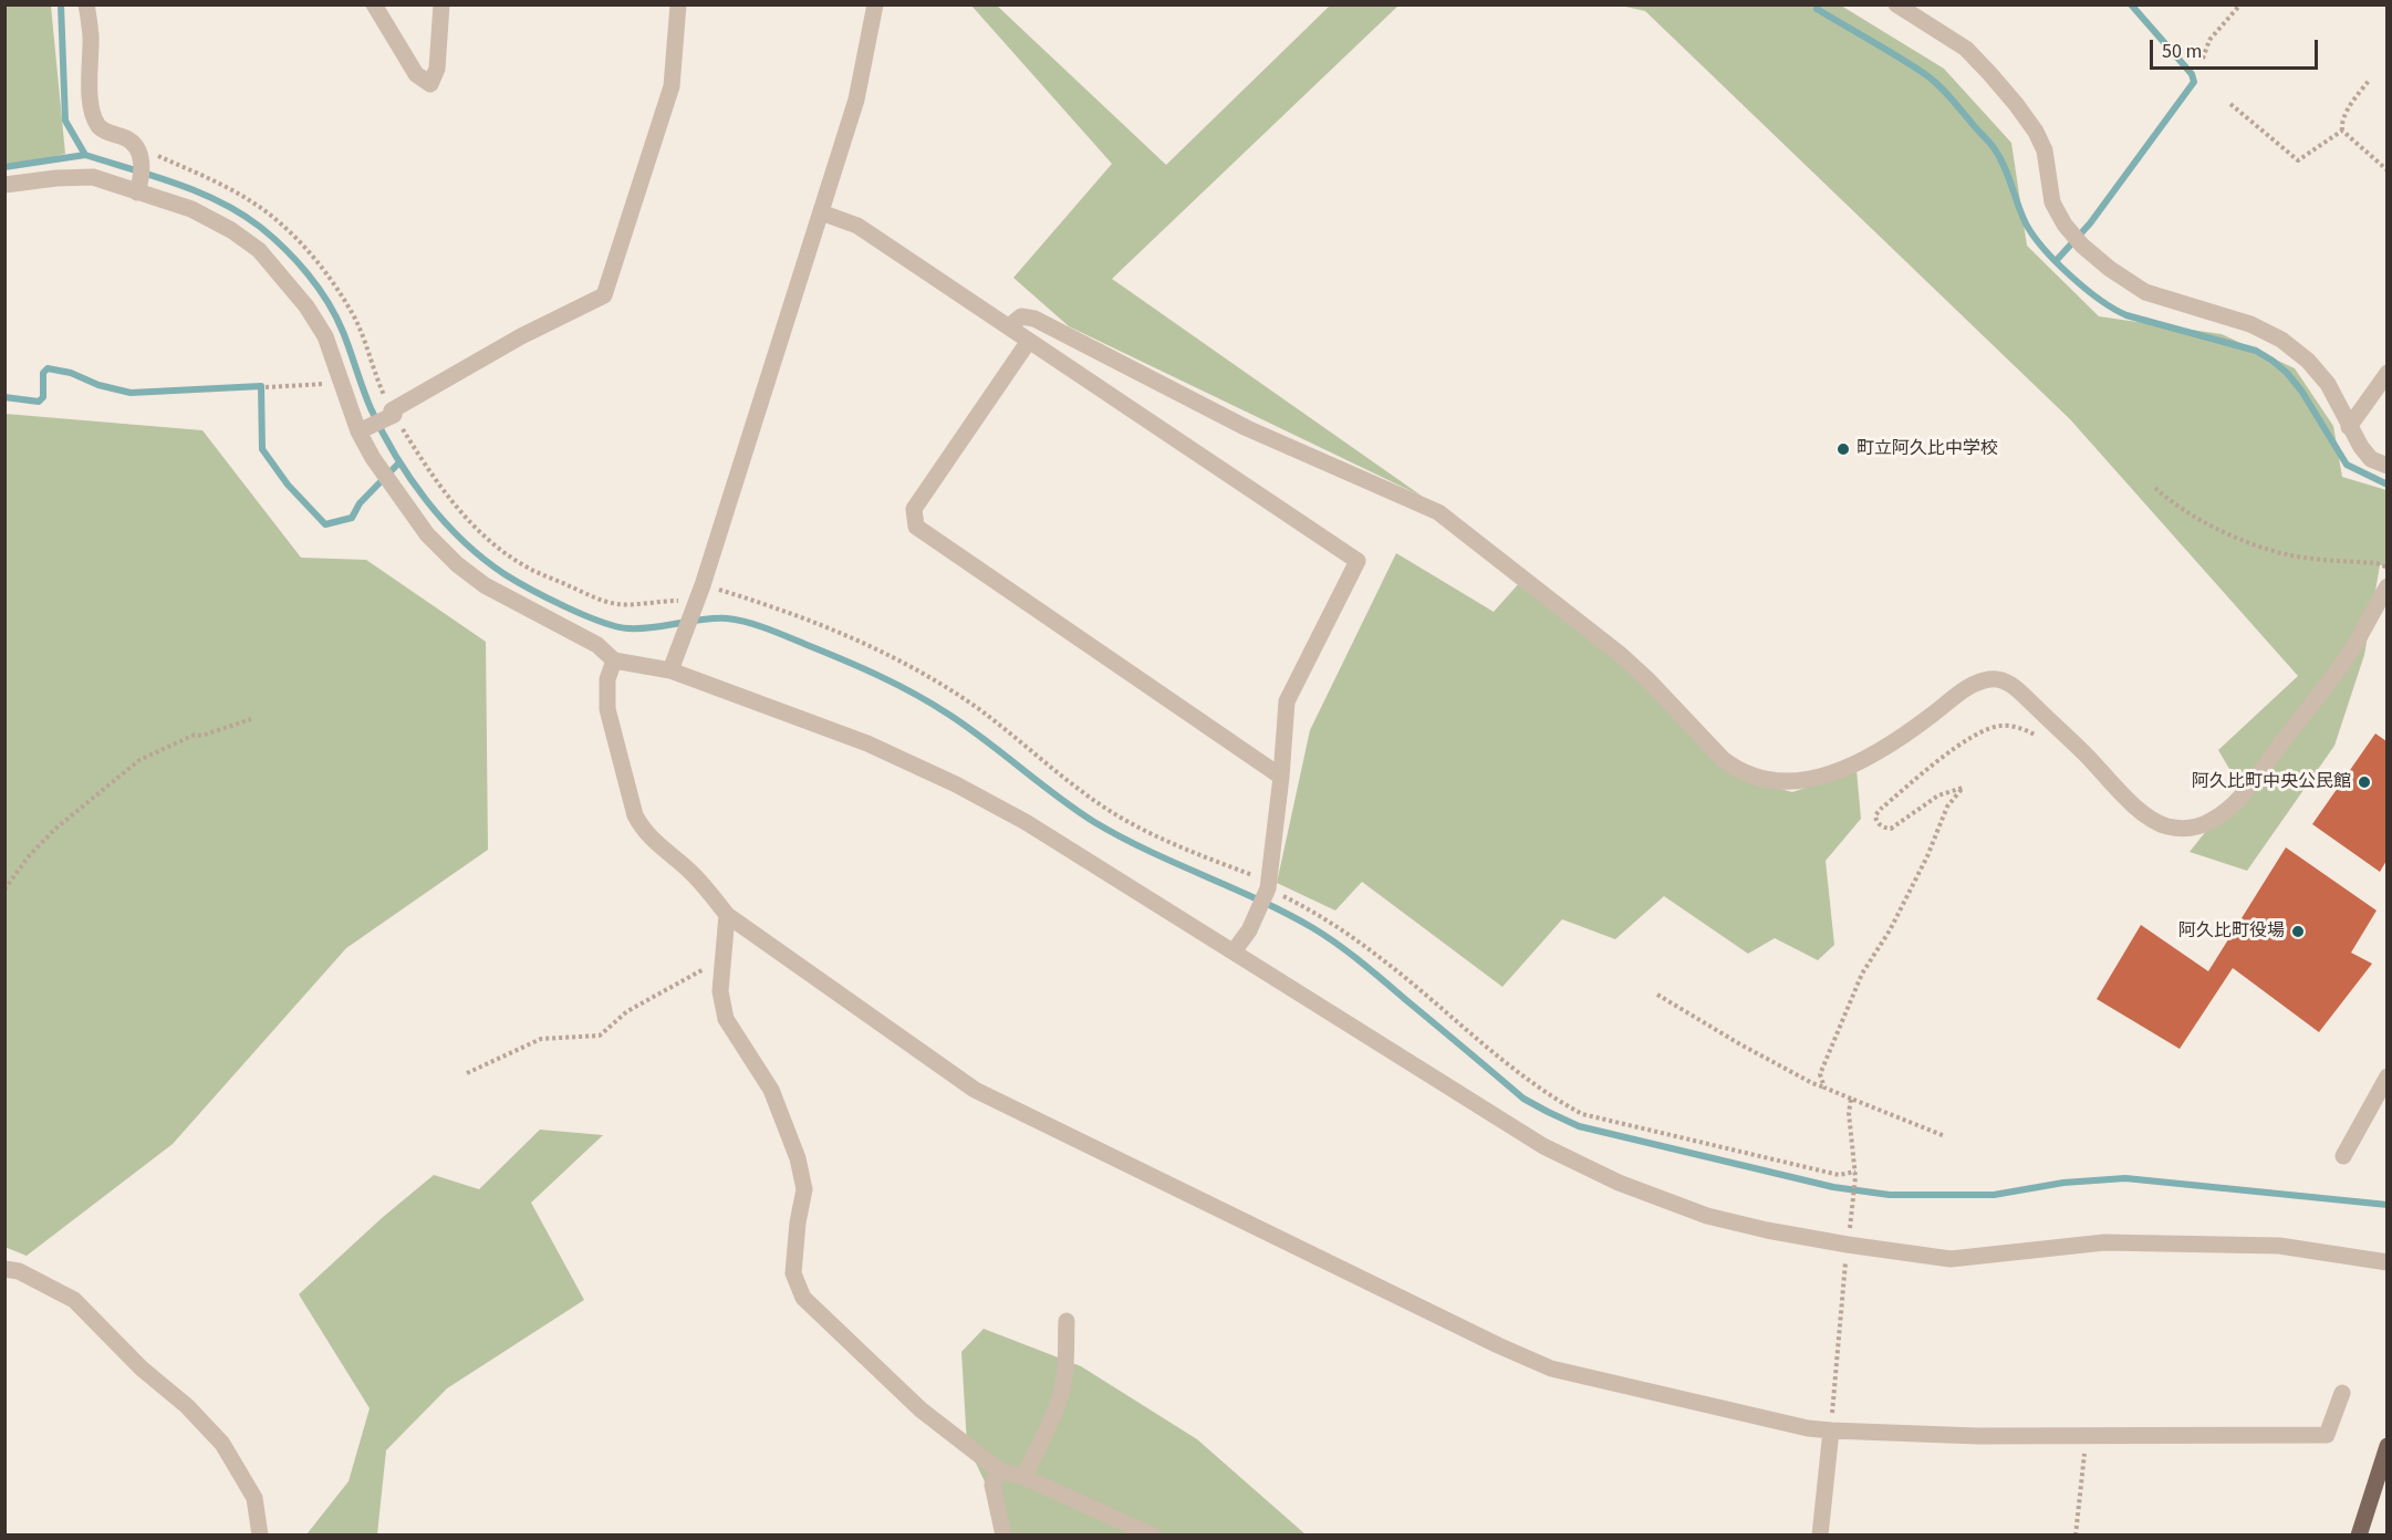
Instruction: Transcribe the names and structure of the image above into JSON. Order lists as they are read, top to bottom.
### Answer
{
  "places": ["町立阿久比中学校", "阿久比町中央公民館", "阿久比町役場"],
  "scale_bar": "50 m"
}
